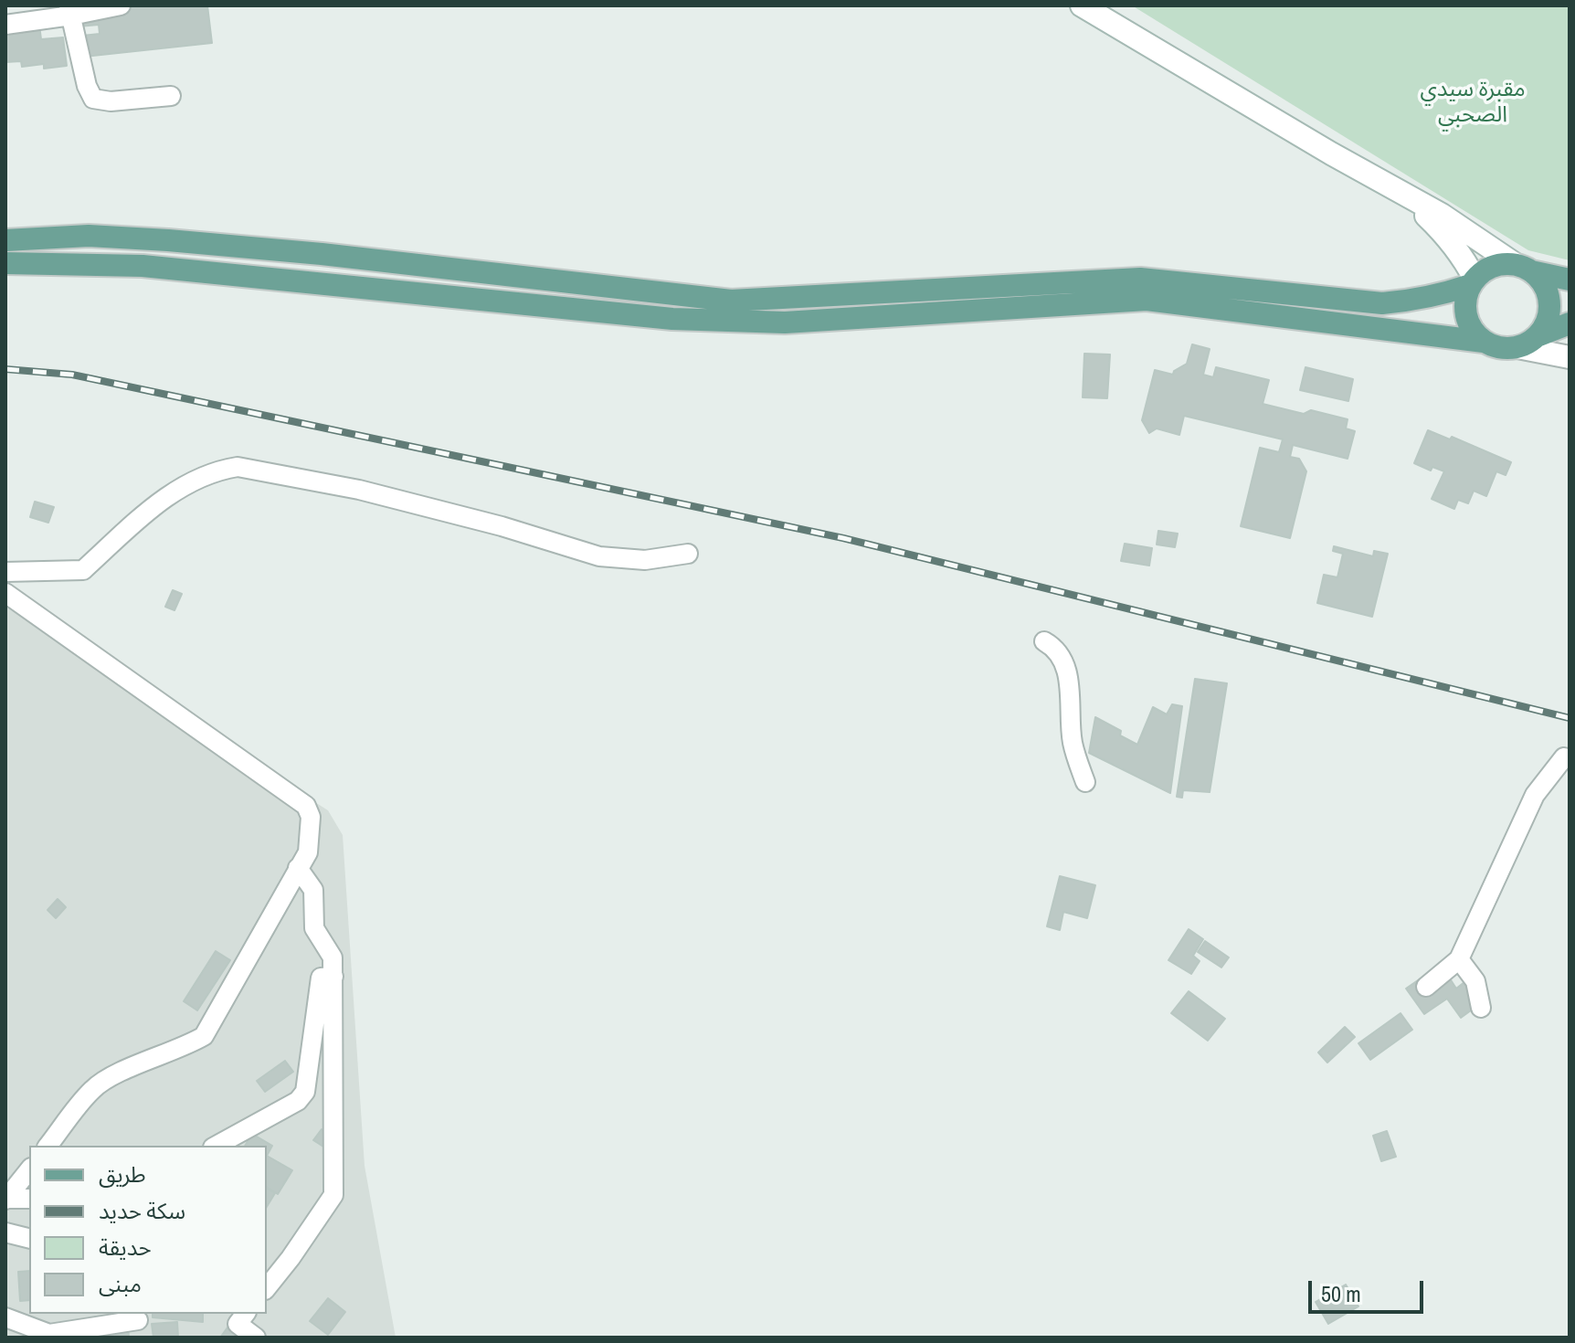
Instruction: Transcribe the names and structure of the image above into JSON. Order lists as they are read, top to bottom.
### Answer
{
  "parks": ["مقبرة سيدي الصحبي"],
  "legend": [
    "طريق",
    "سكة حديد",
    "حديقة",
    "مبنى"
  ],
  "scale_bar": "50 m"
}
